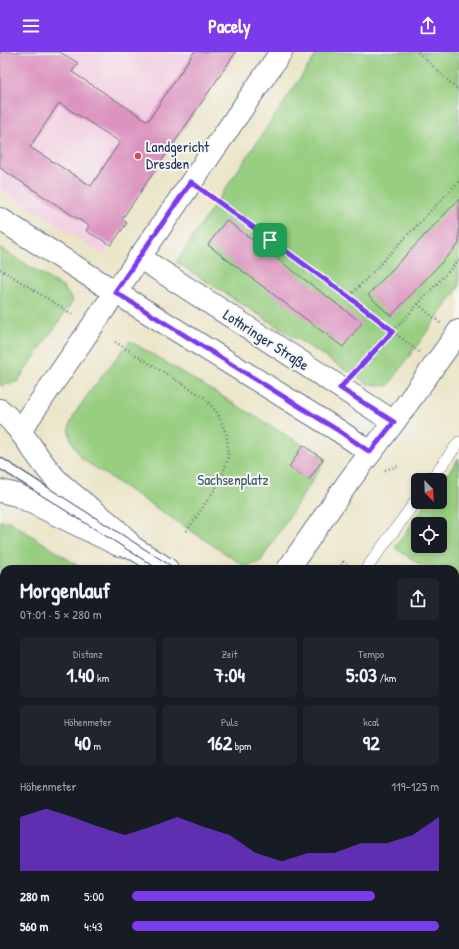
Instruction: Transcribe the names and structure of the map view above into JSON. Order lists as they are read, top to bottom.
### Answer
{
  "streets": {
    "street": ["Lothringer Straße"]
  },
  "parks": ["Sachsenplatz"],
  "places": ["Landgericht Dresden"],
  "north": "bottom right",
  "page": {
    "header": "Pacely",
    "heading": ["Morgenlauf", "07:01 · 5 × 280 m"],
    "stats": [
      ["Distanz", "1.40 km"],
      ["Zeit", "7:04"],
      ["Tempo", "5:03 /km"],
      ["Höhenmeter", "40 m"],
      ["Puls", "162 bpm"],
      ["kcal", "92"]
    ],
    "chart": ["Höhenmeter", "119–125 m"],
    "list": [
      {
        "name": "280 m",
        "note": "5:00"
      },
      {
        "name": "560 m",
        "note": "4:43"
      }
    ]
  }
}
